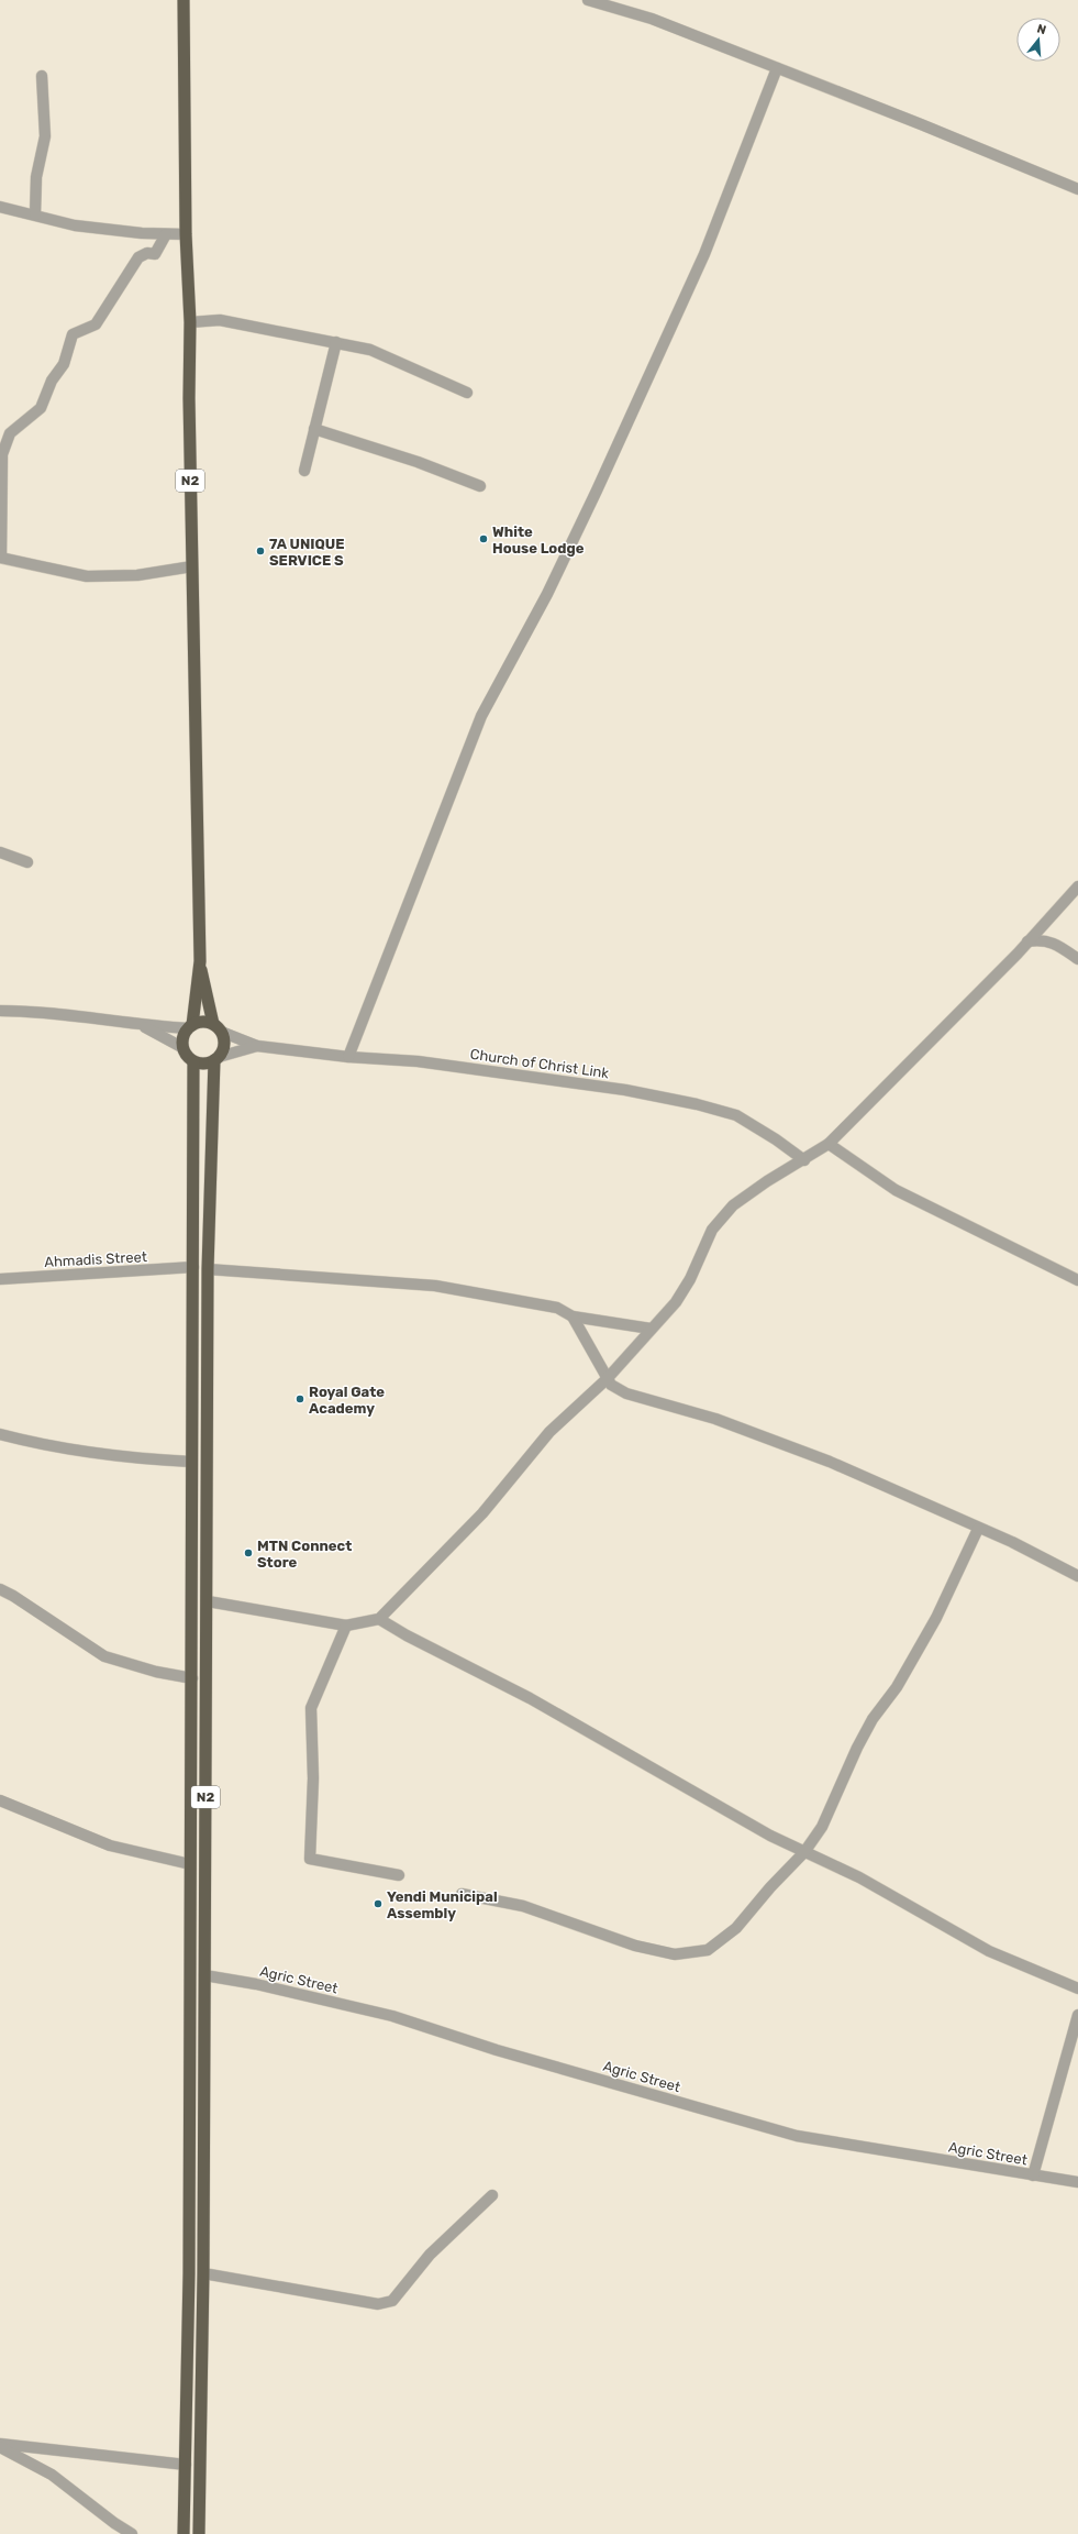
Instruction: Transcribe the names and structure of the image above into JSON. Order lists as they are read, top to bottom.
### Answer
{
  "streets": {
    "highway": ["N2"],
    "street": ["Church of Christ Link", "Ahmadis Street", "Agric Street"]
  },
  "crossings": [
    ["N2", "Church of Christ Link"],
    ["N2", "Ahmadis Street"],
    ["N2", "Agric Street"]
  ],
  "places": [
    "White House Lodge",
    "7A UNIQUE SERVICE S",
    "Royal Gate Academy",
    "MTN Connect Store",
    "Yendi Municipal Assembly"
  ],
  "north": "top"
}
